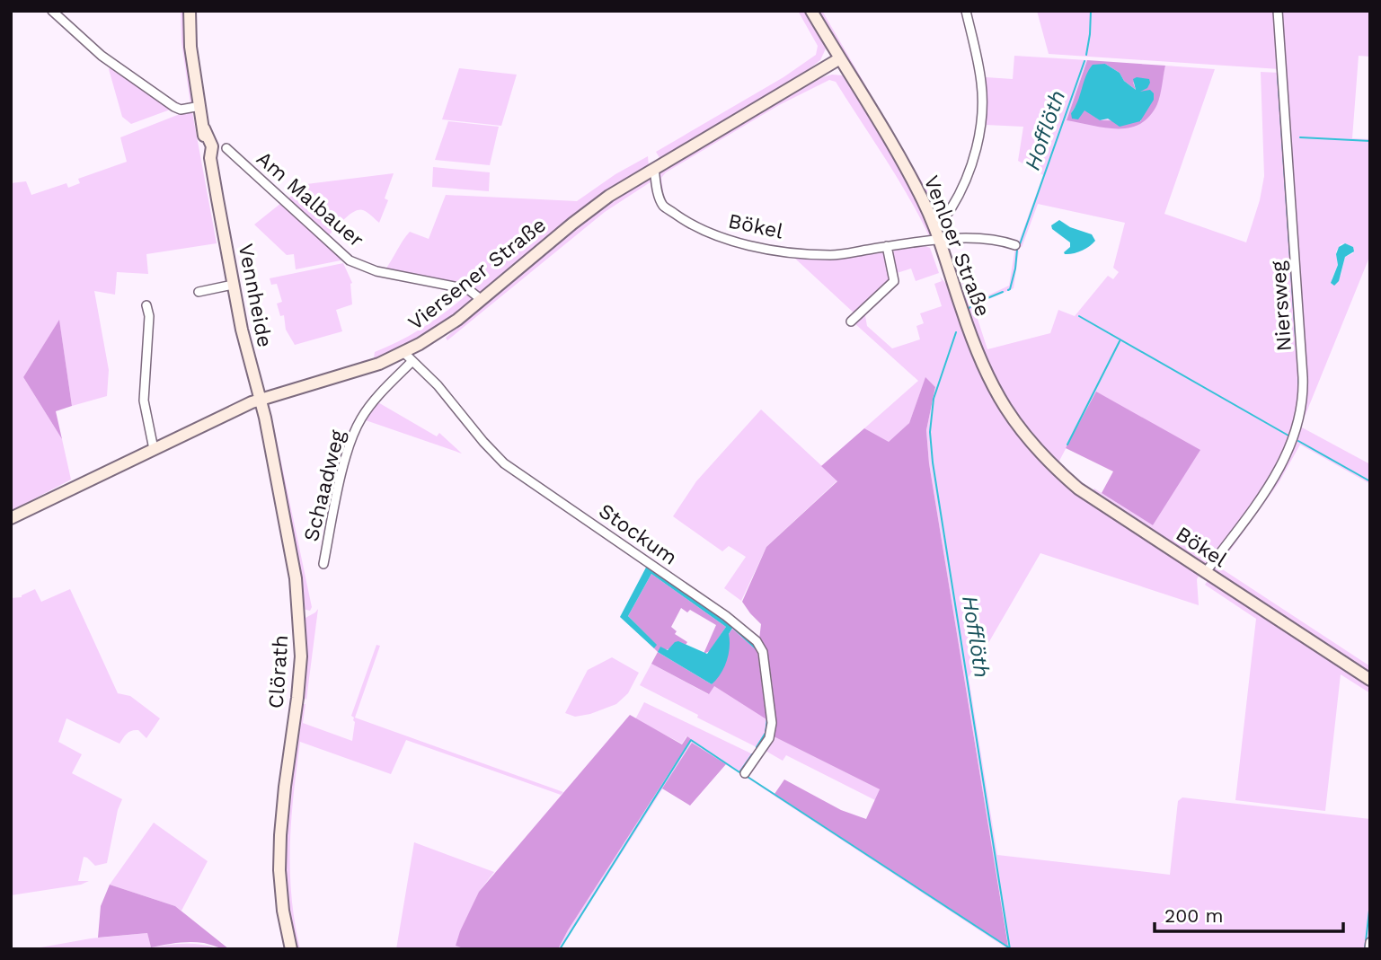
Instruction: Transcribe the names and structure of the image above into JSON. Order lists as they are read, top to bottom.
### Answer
{
  "streets": {
    "main road": [
      "Bökel",
      "Venloer Straße",
      "Viersener Straße",
      "Vennheide",
      "Clörath"
    ],
    "street": [
      "Am Malbauer",
      "Niersweg",
      "Schaadweg",
      "Stockum"
    ]
  },
  "crossings": [
    ["Am Malbauer", "Viersener Straße"],
    ["Bökel", "Venloer Straße"],
    ["Bökel", "Viersener Straße"],
    ["Bökel", "Niersweg"],
    ["Venloer Straße", "Viersener Straße"],
    ["Viersener Straße", "Vennheide"],
    ["Viersener Straße", "Schaadweg"],
    ["Viersener Straße", "Stockum"],
    ["Viersener Straße", "Clörath"],
    ["Vennheide", "Clörath"],
    ["Schaadweg", "Stockum"]
  ],
  "water": ["Hofflöth"],
  "scale_bar": "200 m"
}
